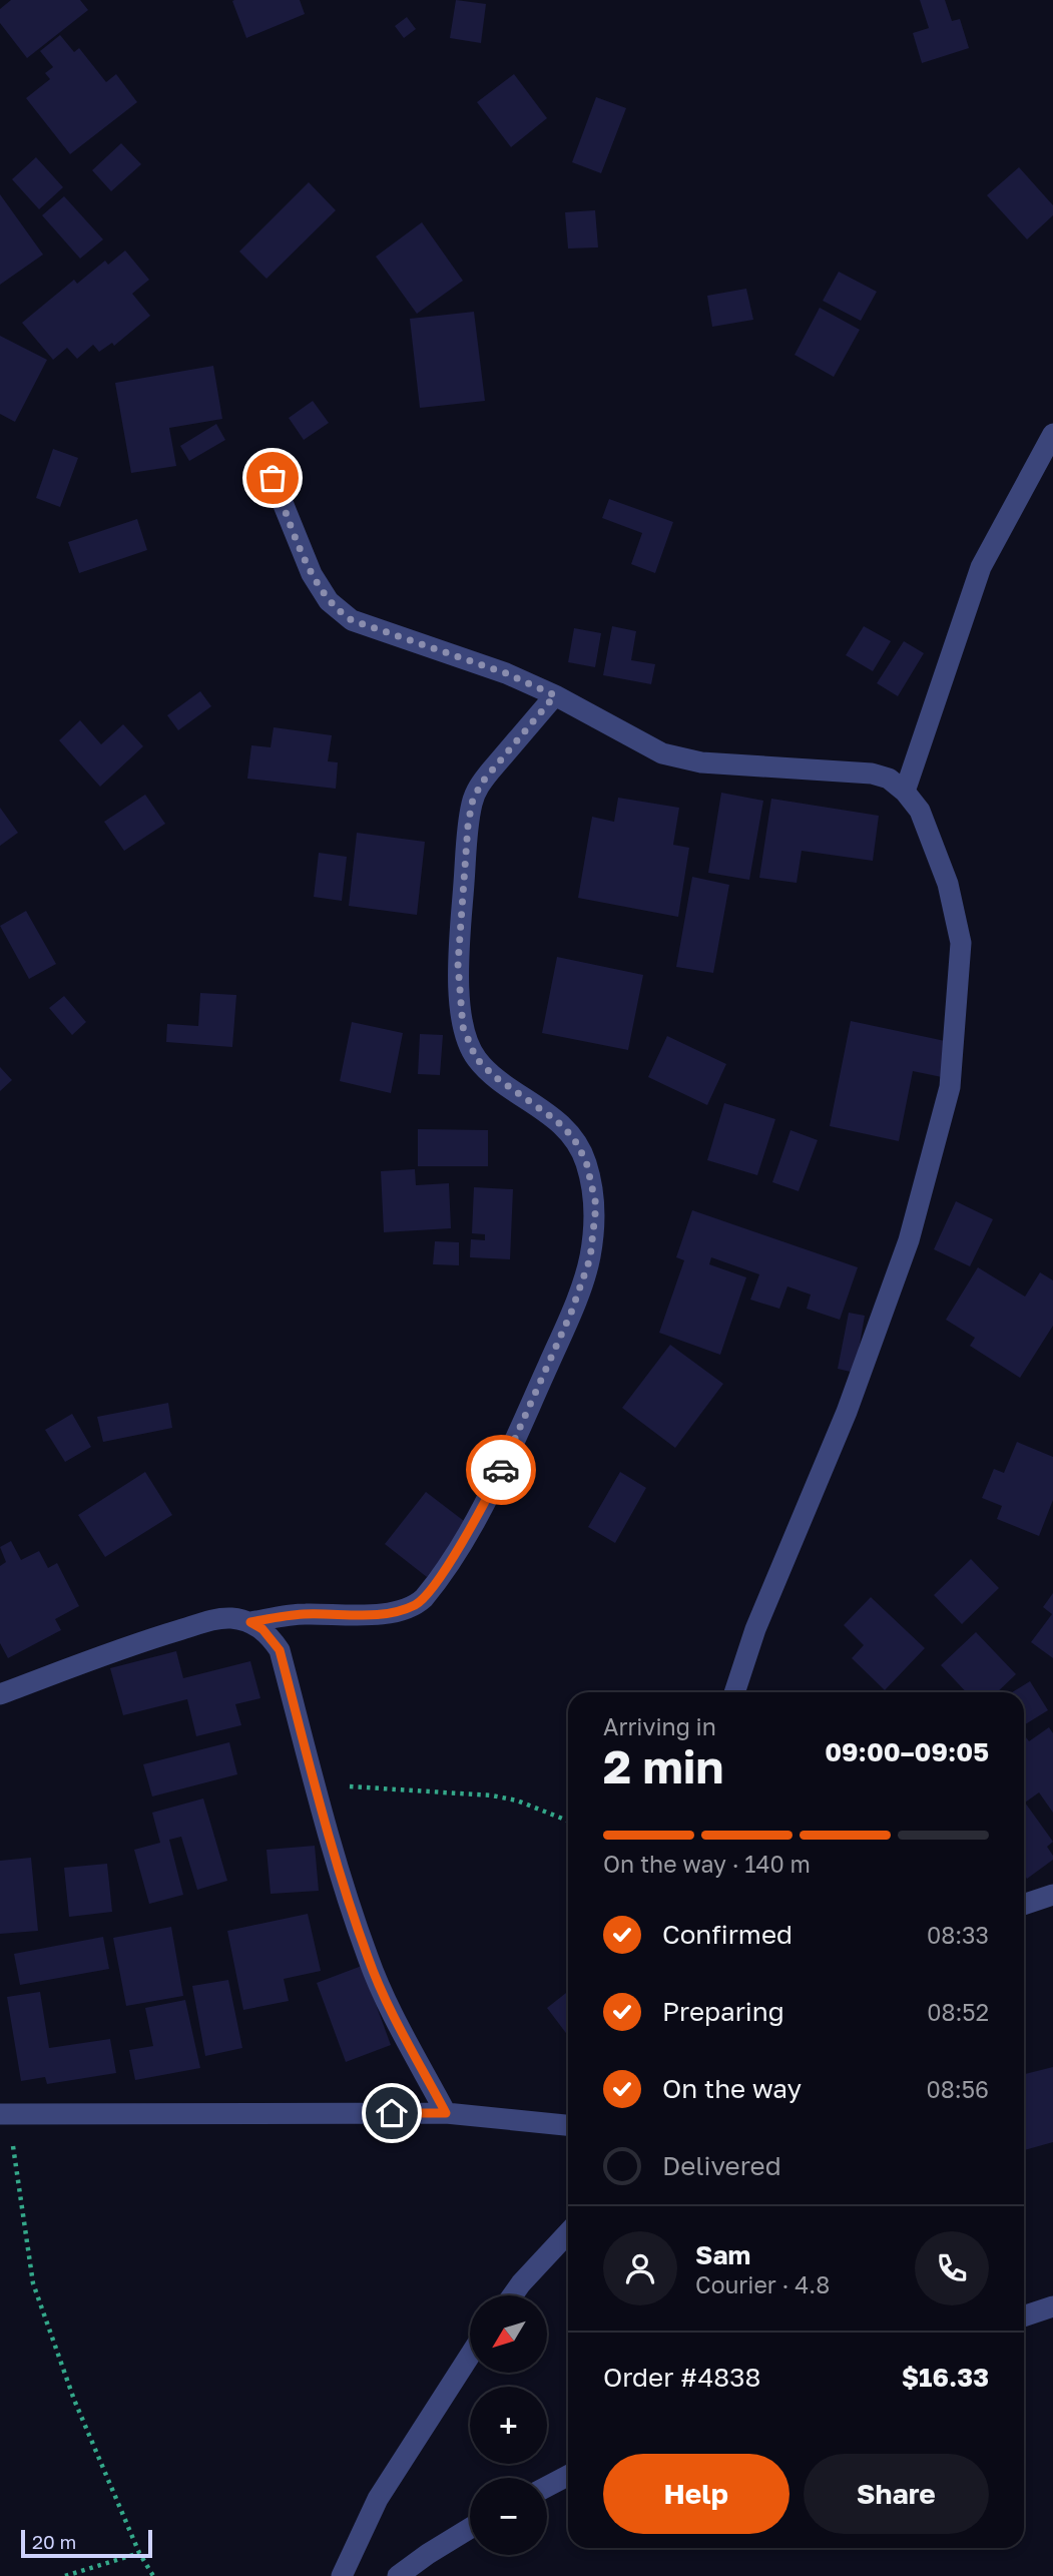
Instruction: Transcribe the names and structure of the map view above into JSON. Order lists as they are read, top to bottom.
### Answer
{
  "scale_bar": "20 m",
  "north": "bottom left",
  "page": {
    "heading": ["2 min", "Arriving in", "09:00–09:05"],
    "panel": [
      "Sam",
      "Courier · 4.8",
      "Order #4838",
      "$16.33"
    ],
    "bar": "On the way · 140 m",
    "list": [
      ["Confirmed", "08:33"],
      ["Preparing", "08:52"],
      ["On the way", "08:56"],
      "Delivered"
    ],
    "map_buttons": ["+", "−"],
    "buttons": ["Help", "Share"],
    "scale": "20 m"
  }
}
